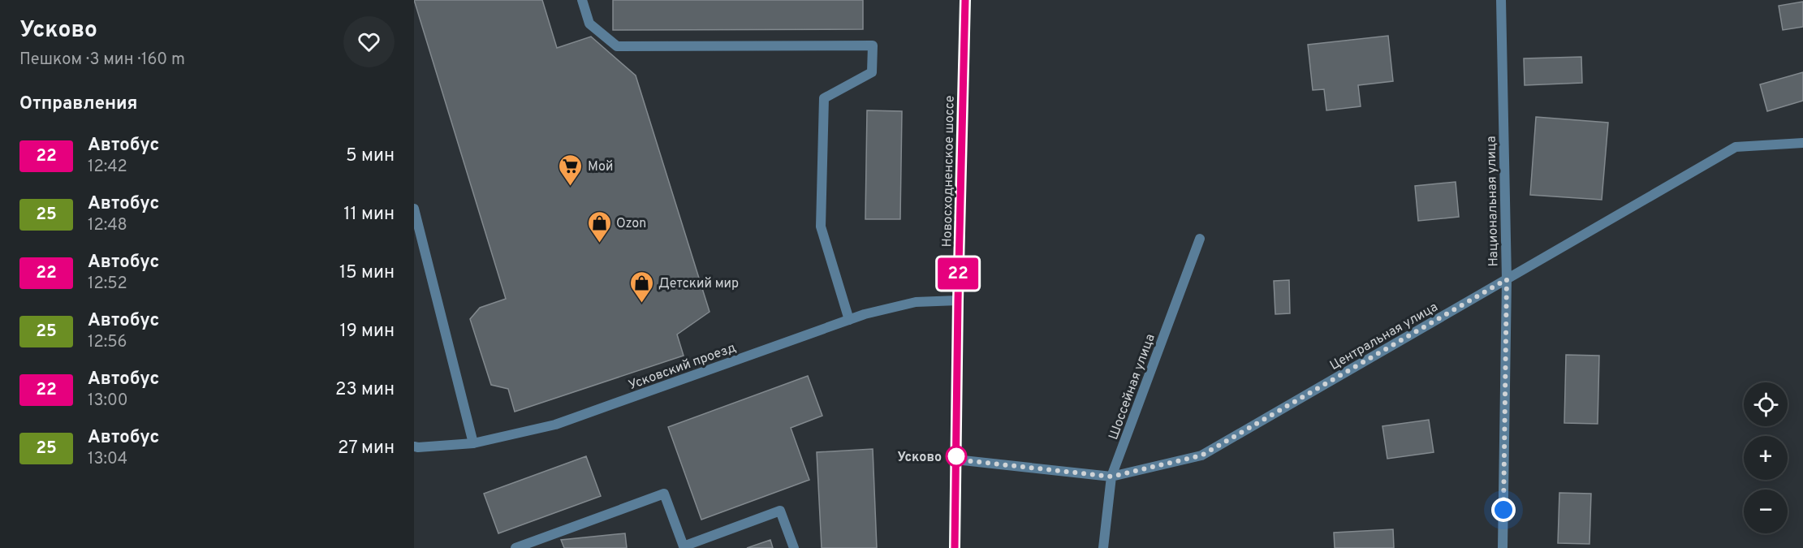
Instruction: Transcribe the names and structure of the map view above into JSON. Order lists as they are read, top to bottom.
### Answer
{
  "streets": {
    "main road": ["Новосходненское шоссе"],
    "street": [
      "Национальная улица",
      "Центральная улица",
      "Усковский проезд",
      "Шоссейная улица"
    ]
  },
  "crossings": [
    ["Новосходненское шоссе", "Центральная улица"],
    ["Новосходненское шоссе", "Усковский проезд"],
    ["Национальная улица", "Центральная улица"],
    ["Центральная улица", "Шоссейная улица"]
  ],
  "places": {
    "supermarket": ["Мой"],
    "shop": ["Ozon", "Детский мир"],
    "other": ["Усково"]
  },
  "lines": ["bus line 22"],
  "page": {
    "heading": [
      ["Усково", "Пешком · 3 мин · 160 m"],
      "Отправления"
    ],
    "on_map": "22",
    "list": [
      {
        "mark": "22",
        "name": "Автобус",
        "note": "12:42",
        "value": "5 мин"
      },
      {
        "mark": "25",
        "name": "Автобус",
        "note": "12:48",
        "value": "11 мин"
      },
      {
        "mark": "22",
        "name": "Автобус",
        "note": "12:52",
        "value": "15 мин"
      },
      {
        "mark": "25",
        "name": "Автобус",
        "note": "12:56",
        "value": "19 мин"
      },
      {
        "mark": "22",
        "name": "Автобус",
        "note": "13:00",
        "value": "23 мин"
      },
      {
        "mark": "25",
        "name": "Автобус",
        "note": "13:04",
        "value": "27 мин"
      }
    ],
    "map_buttons": ["+", "−"]
  }
}
